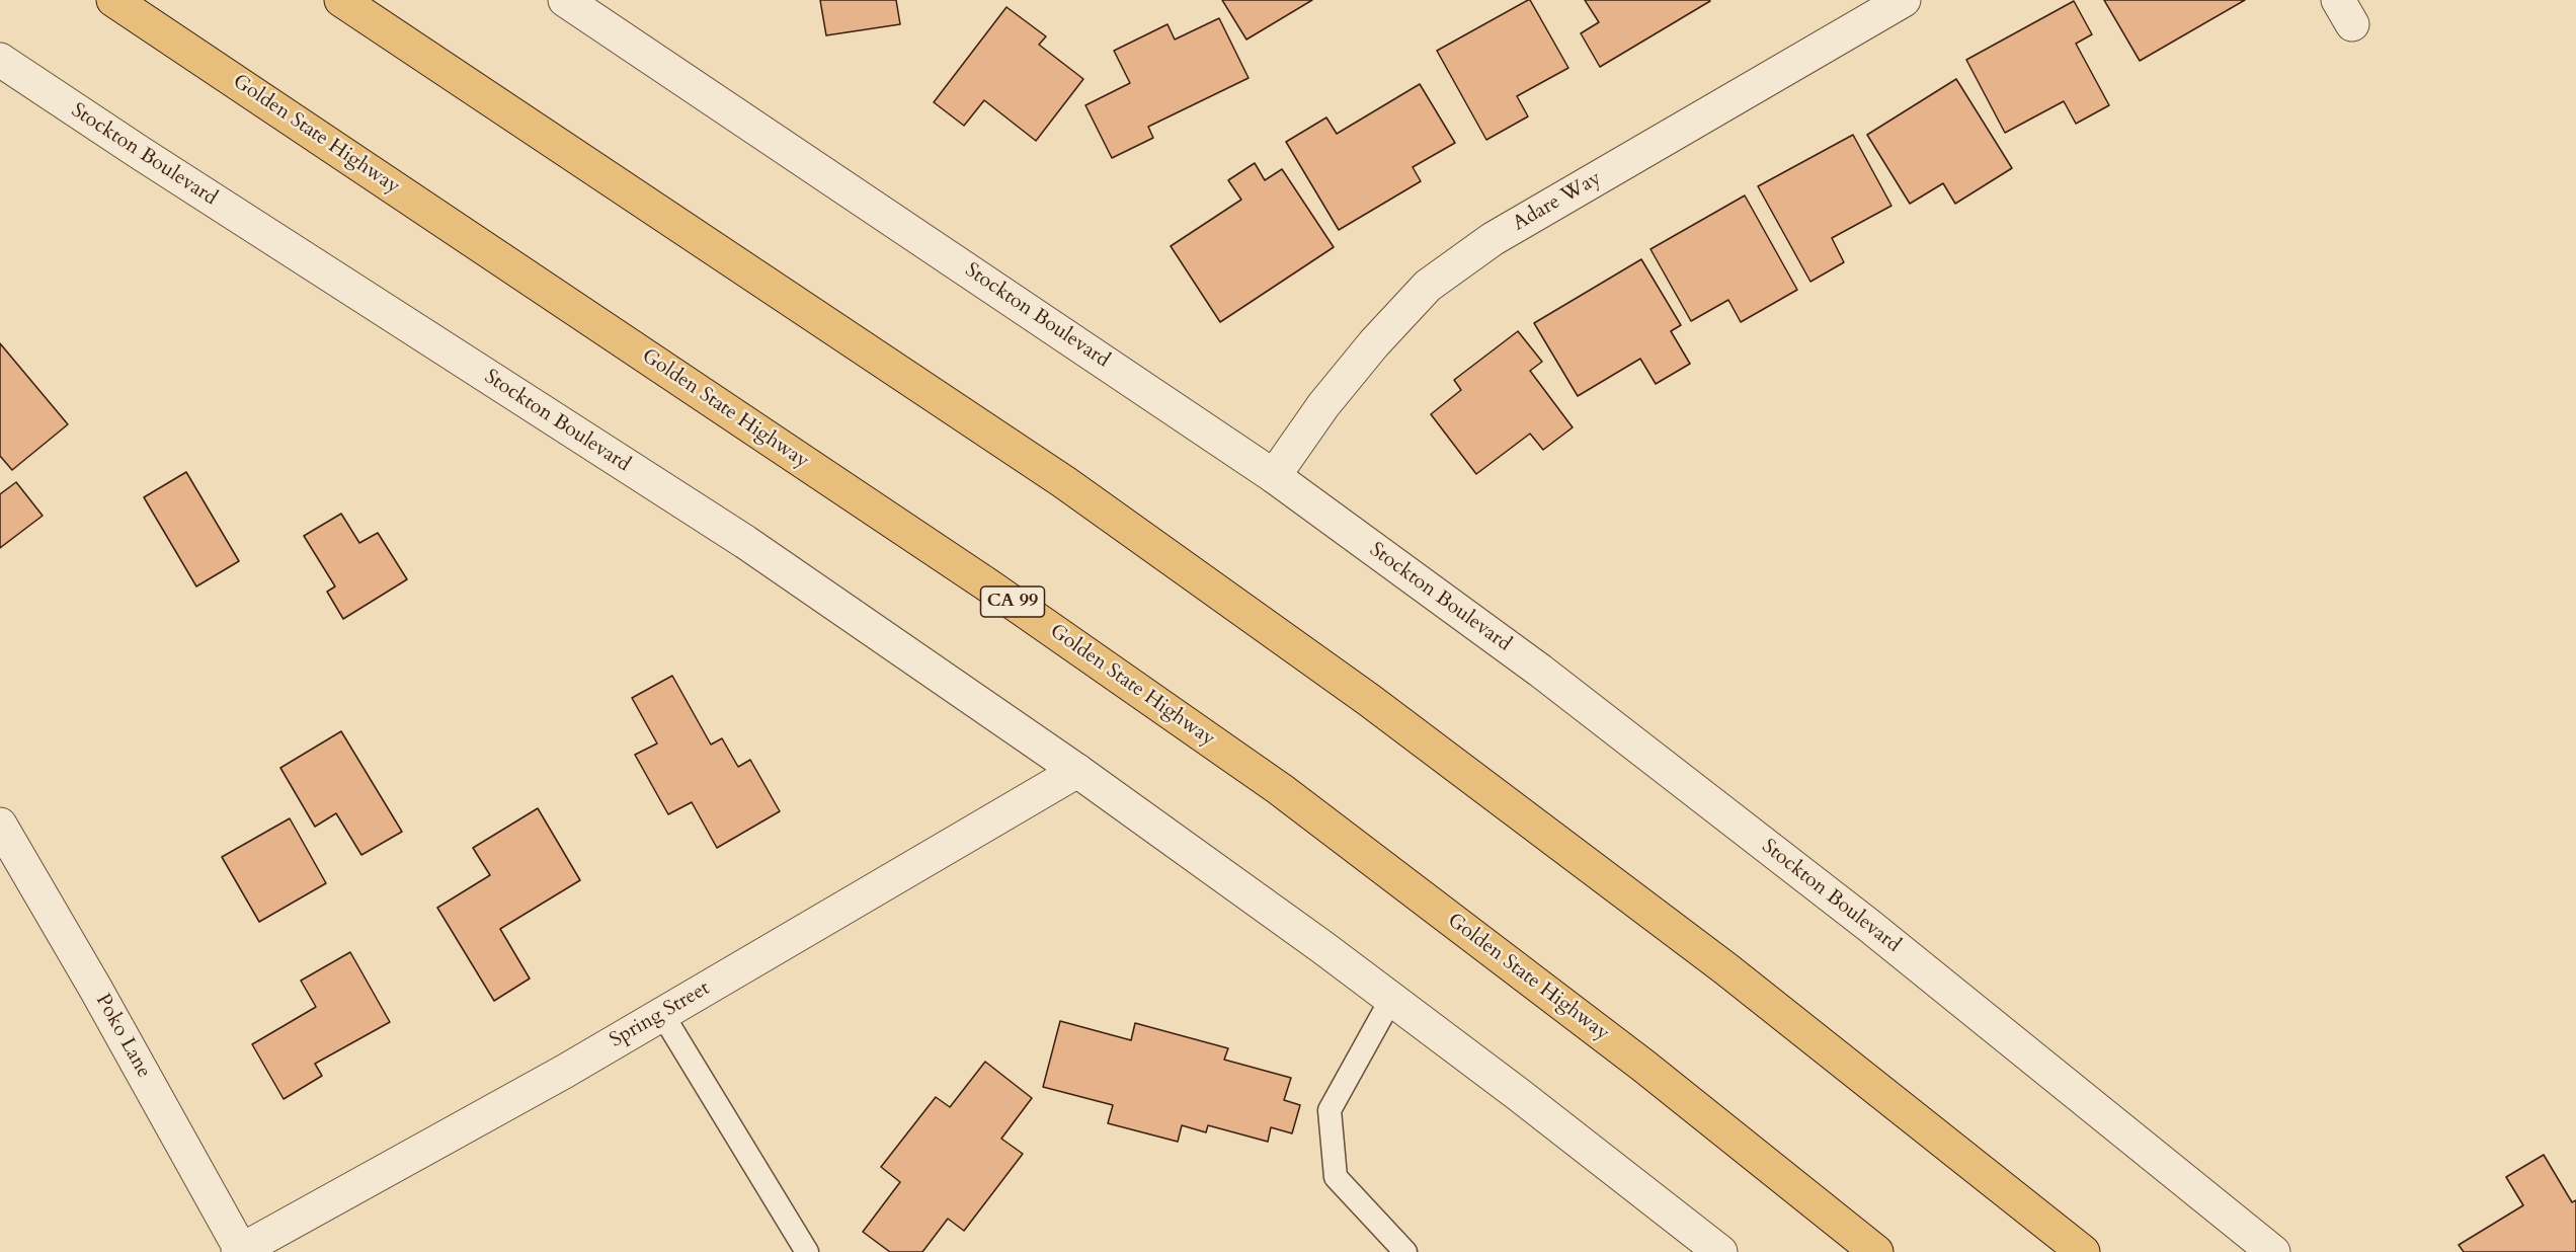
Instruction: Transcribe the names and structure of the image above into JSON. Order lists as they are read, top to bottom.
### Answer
{
  "streets": {
    "highway": ["Golden State Highway", "CA 99"],
    "street": [
      "Stockton Boulevard",
      "Adare Way",
      "Spring Street",
      "Poko Lane"
    ]
  },
  "crossings": [
    ["Stockton Boulevard", "Adare Way"],
    ["Stockton Boulevard", "Spring Street"],
    ["Spring Street", "Poko Lane"]
  ]
}
